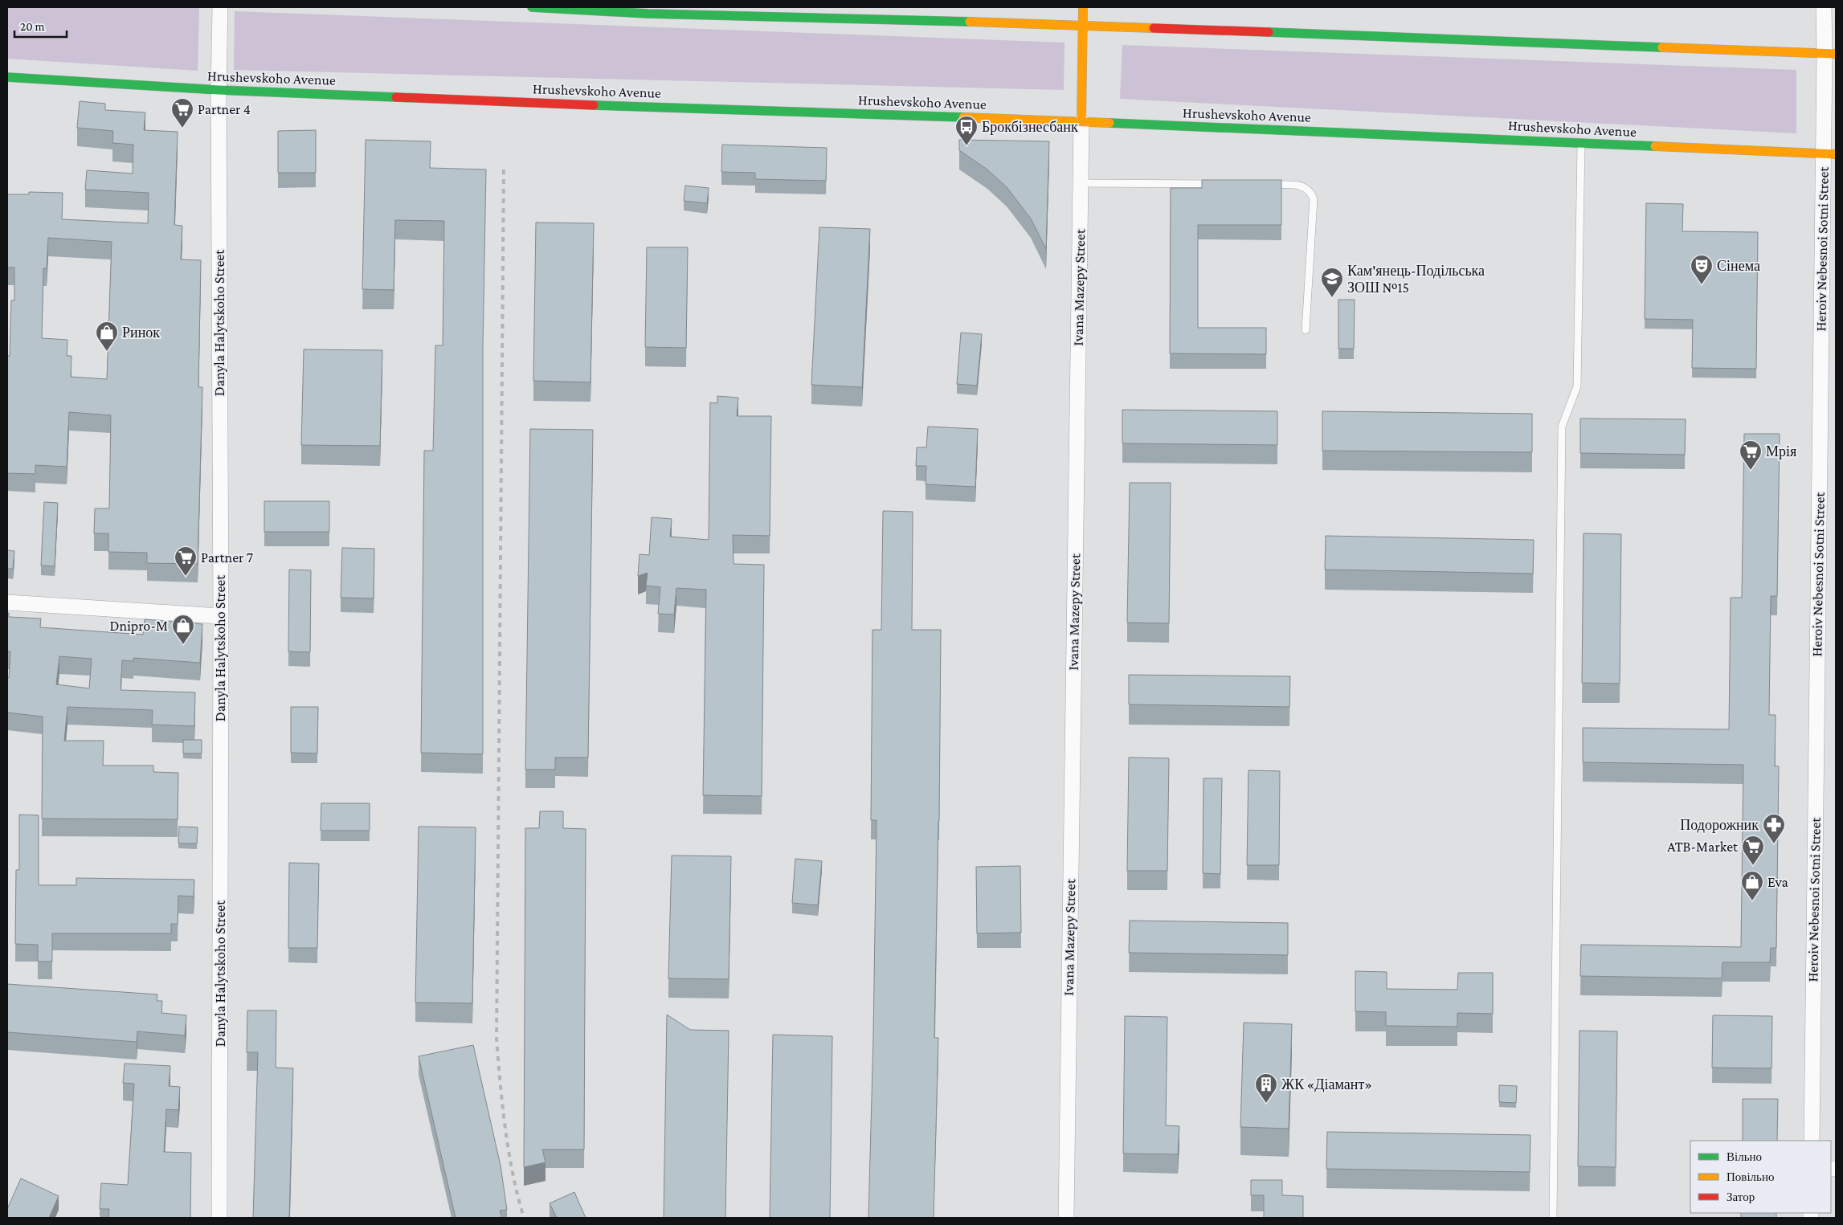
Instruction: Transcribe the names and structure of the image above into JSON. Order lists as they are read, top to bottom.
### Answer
{
  "streets": {
    "main road": ["Hrushevskoho Avenue", "Ivana Mazepy Street"],
    "street": ["Heroiv Nebesnoi Sotni Street", "Danyla Halytskoho Street"]
  },
  "crossings": [
    ["Hrushevskoho Avenue", "Heroiv Nebesnoi Sotni Street"],
    ["Hrushevskoho Avenue", "Ivana Mazepy Street"],
    ["Hrushevskoho Avenue", "Danyla Halytskoho Street"]
  ],
  "places": {
    "supermarket": [
      "Partner 4",
      "Мрія",
      "Partner 7",
      "ATB-Market"
    ],
    "bus stop": ["Брокбізнесбанк"],
    "theatre": ["Сінема"],
    "school or university": ["Кам'янець-Подільська ЗОШ №15"],
    "shop": ["Ринок", "Dnipro-M", "Eva"],
    "pharmacy": ["Подорожник"],
    "building": ["ЖК «Діамант»"]
  },
  "legend": ["Вільно", "Повільно", "Затор"],
  "scale_bar": "20 m"
}
